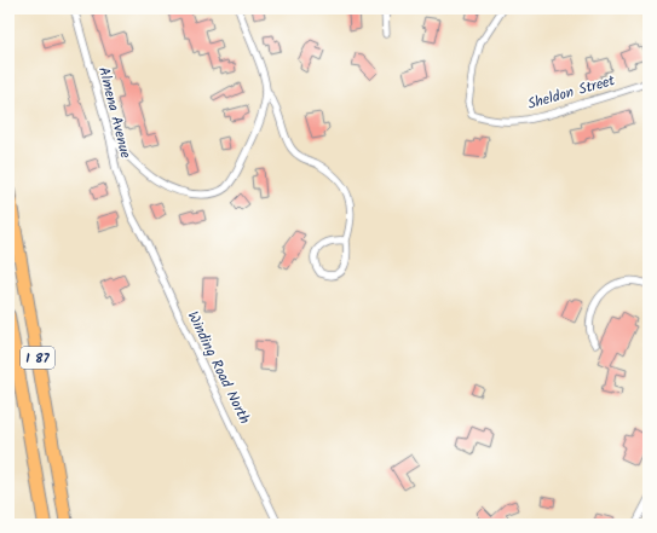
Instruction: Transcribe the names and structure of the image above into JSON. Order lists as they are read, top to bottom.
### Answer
{
  "streets": {
    "highway": ["I 87"],
    "street": ["Sheldon Street", "Almena Avenue", "Winding Road North"]
  },
  "crossings": [
    ["Almena Avenue", "Winding Road North"]
  ]
}
